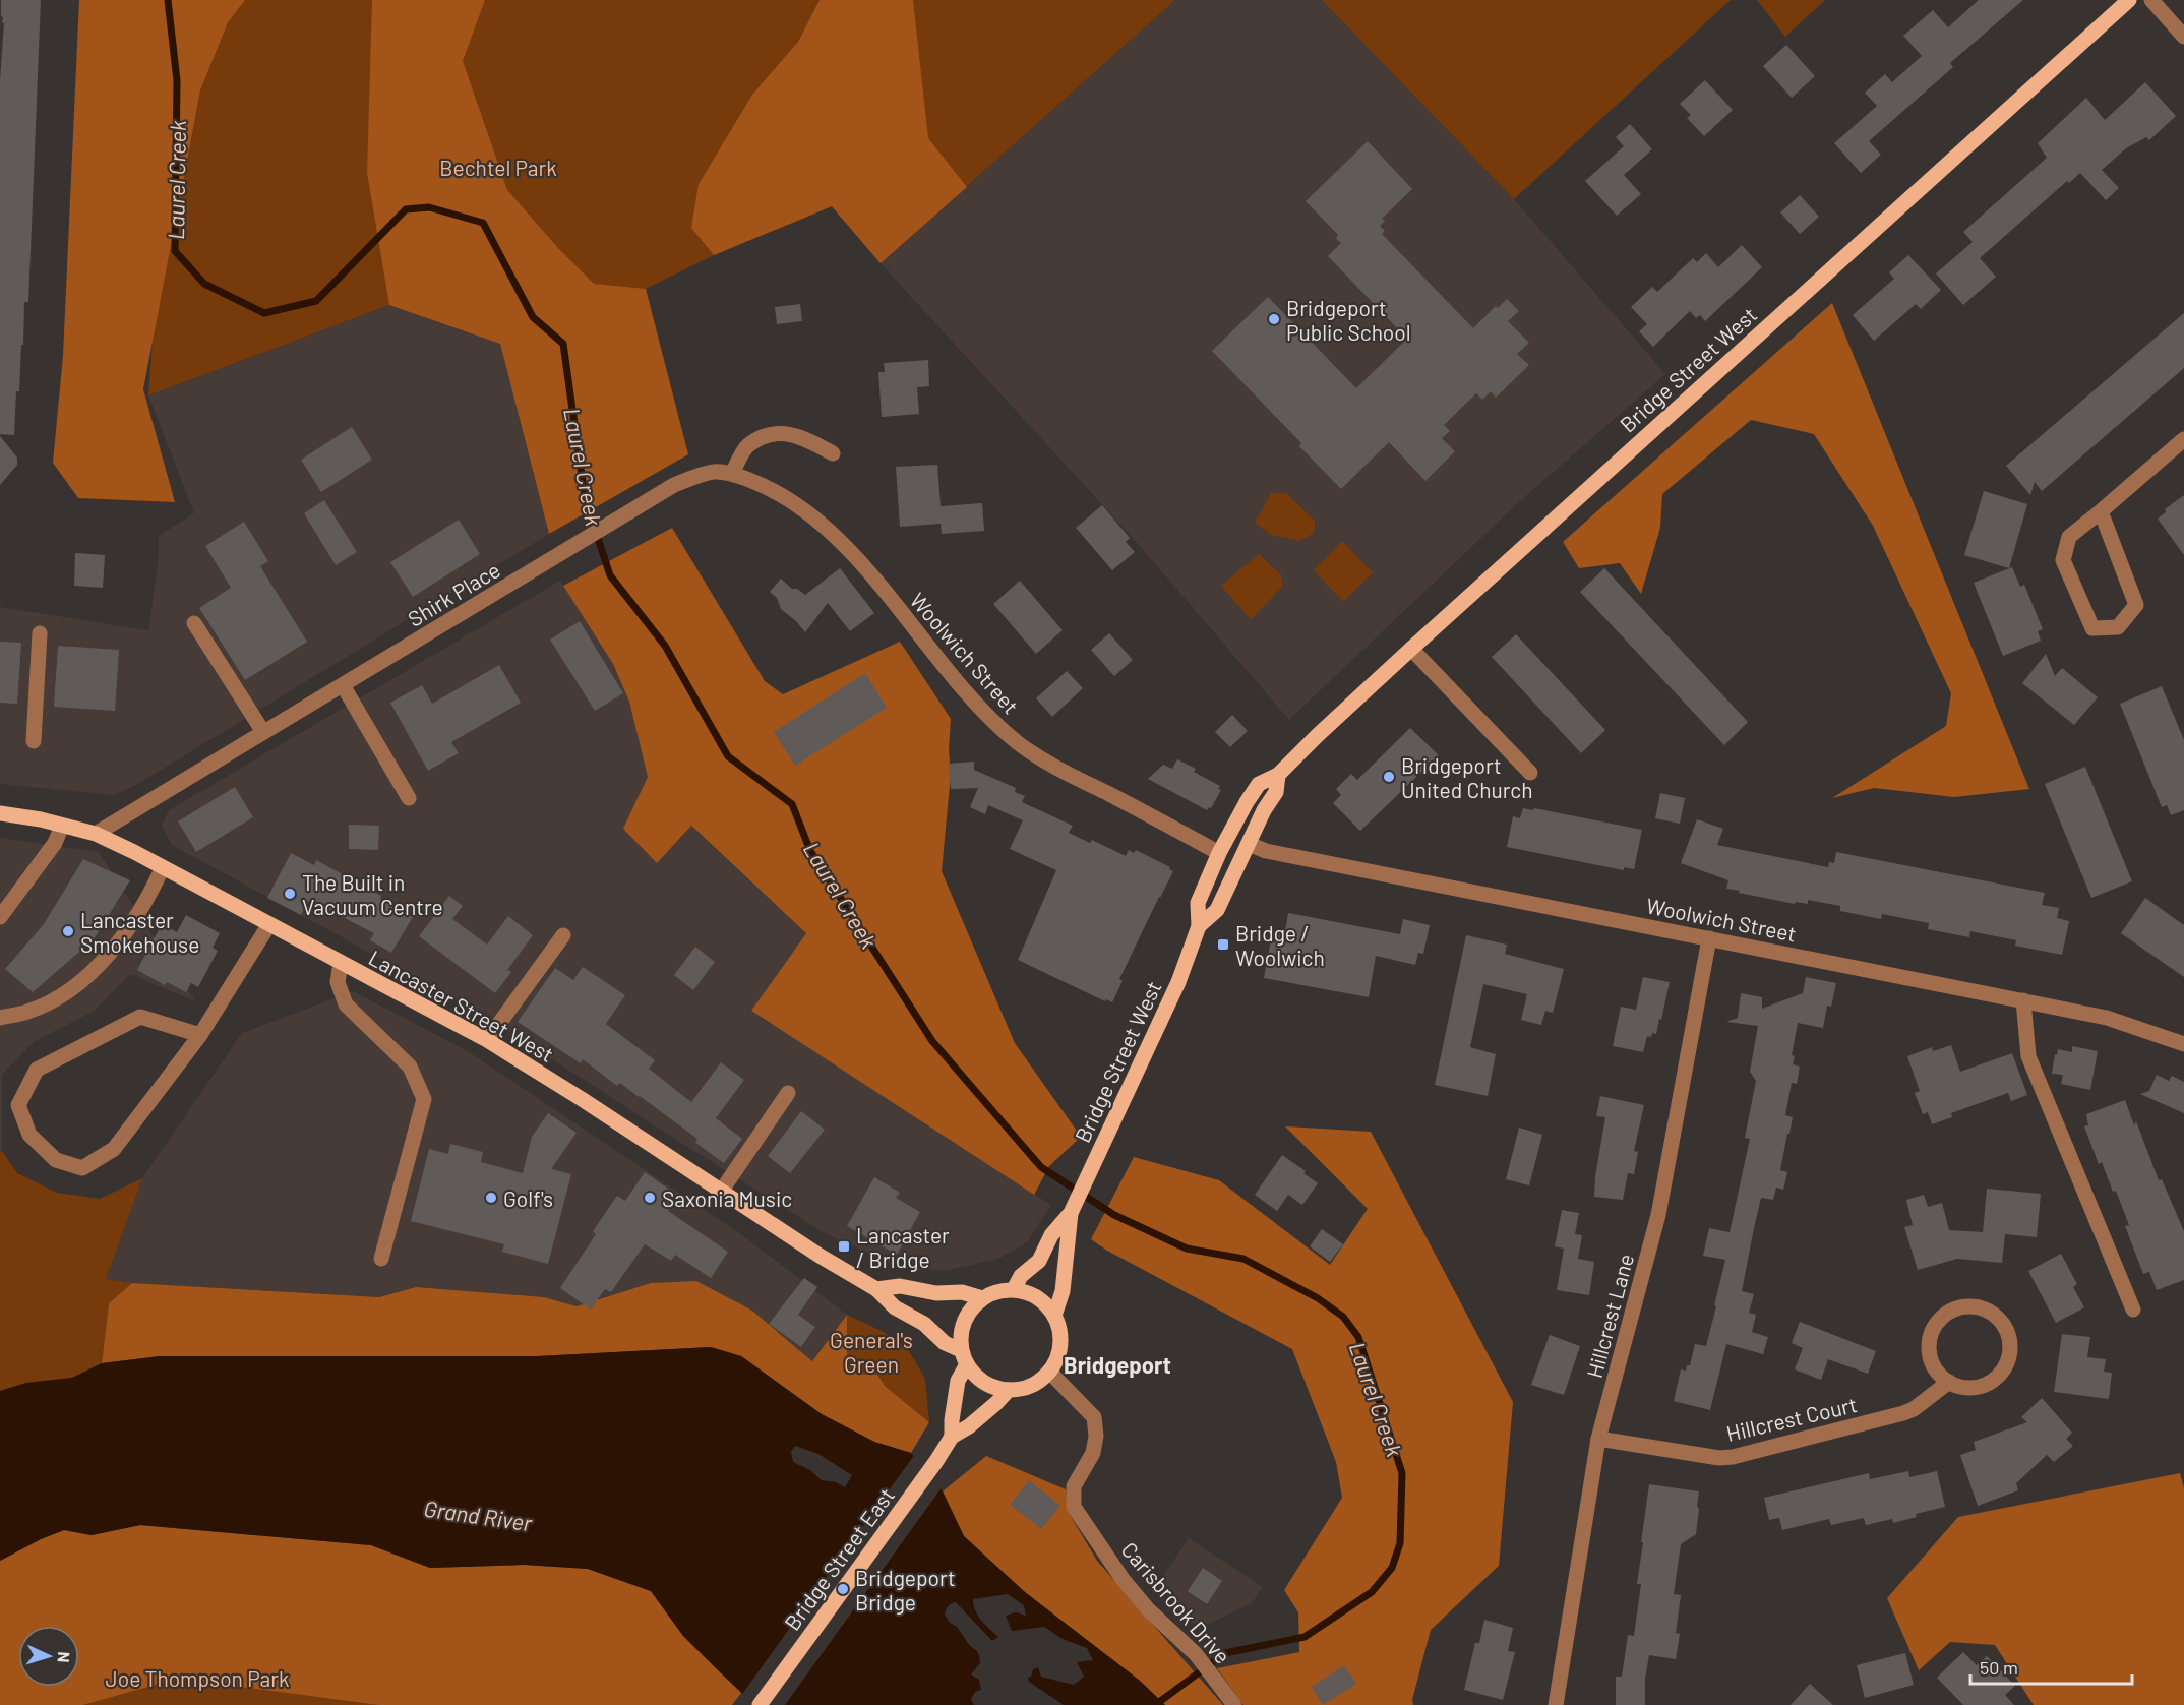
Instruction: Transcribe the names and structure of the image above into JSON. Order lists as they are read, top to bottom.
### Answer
{
  "streets": {
    "main road": ["Bridge Street West", "Lancaster Street West", "Bridge Street East"],
    "street": [
      "Shirk Place",
      "Woolwich Street",
      "Hillcrest Lane",
      "Hillcrest Court",
      "Carisbrook Drive"
    ]
  },
  "crossings": [
    ["Bridge Street West", "Woolwich Street"],
    ["Bridge Street West", "Lancaster Street West"],
    ["Bridge Street West", "Bridge Street East"],
    ["Bridge Street West", "Carisbrook Drive"],
    ["Shirk Place", "Woolwich Street"],
    ["Shirk Place", "Lancaster Street West"],
    ["Woolwich Street", "Hillcrest Lane"],
    ["Lancaster Street West", "Bridge Street East"],
    ["Lancaster Street West", "Carisbrook Drive"],
    ["Hillcrest Lane", "Hillcrest Court"],
    ["Bridge Street East", "Carisbrook Drive"]
  ],
  "districts": ["Bridgeport"],
  "water": ["Laurel Creek", "Grand River"],
  "parks": ["Bechtel Park", "General's Green", "Joe Thompson Park"],
  "places": {
    "other": [
      "Bridgeport Public School",
      "Bridgeport United Church",
      "The Built in Vacuum Centre",
      "Lancaster Smokehouse",
      "Golf's",
      "Saxonia Music",
      "Bridgeport Bridge"
    ],
    "transit": ["Bridge / Woolwich", "Lancaster / Bridge"]
  },
  "scale_bar": "50 m",
  "north": "right"
}
